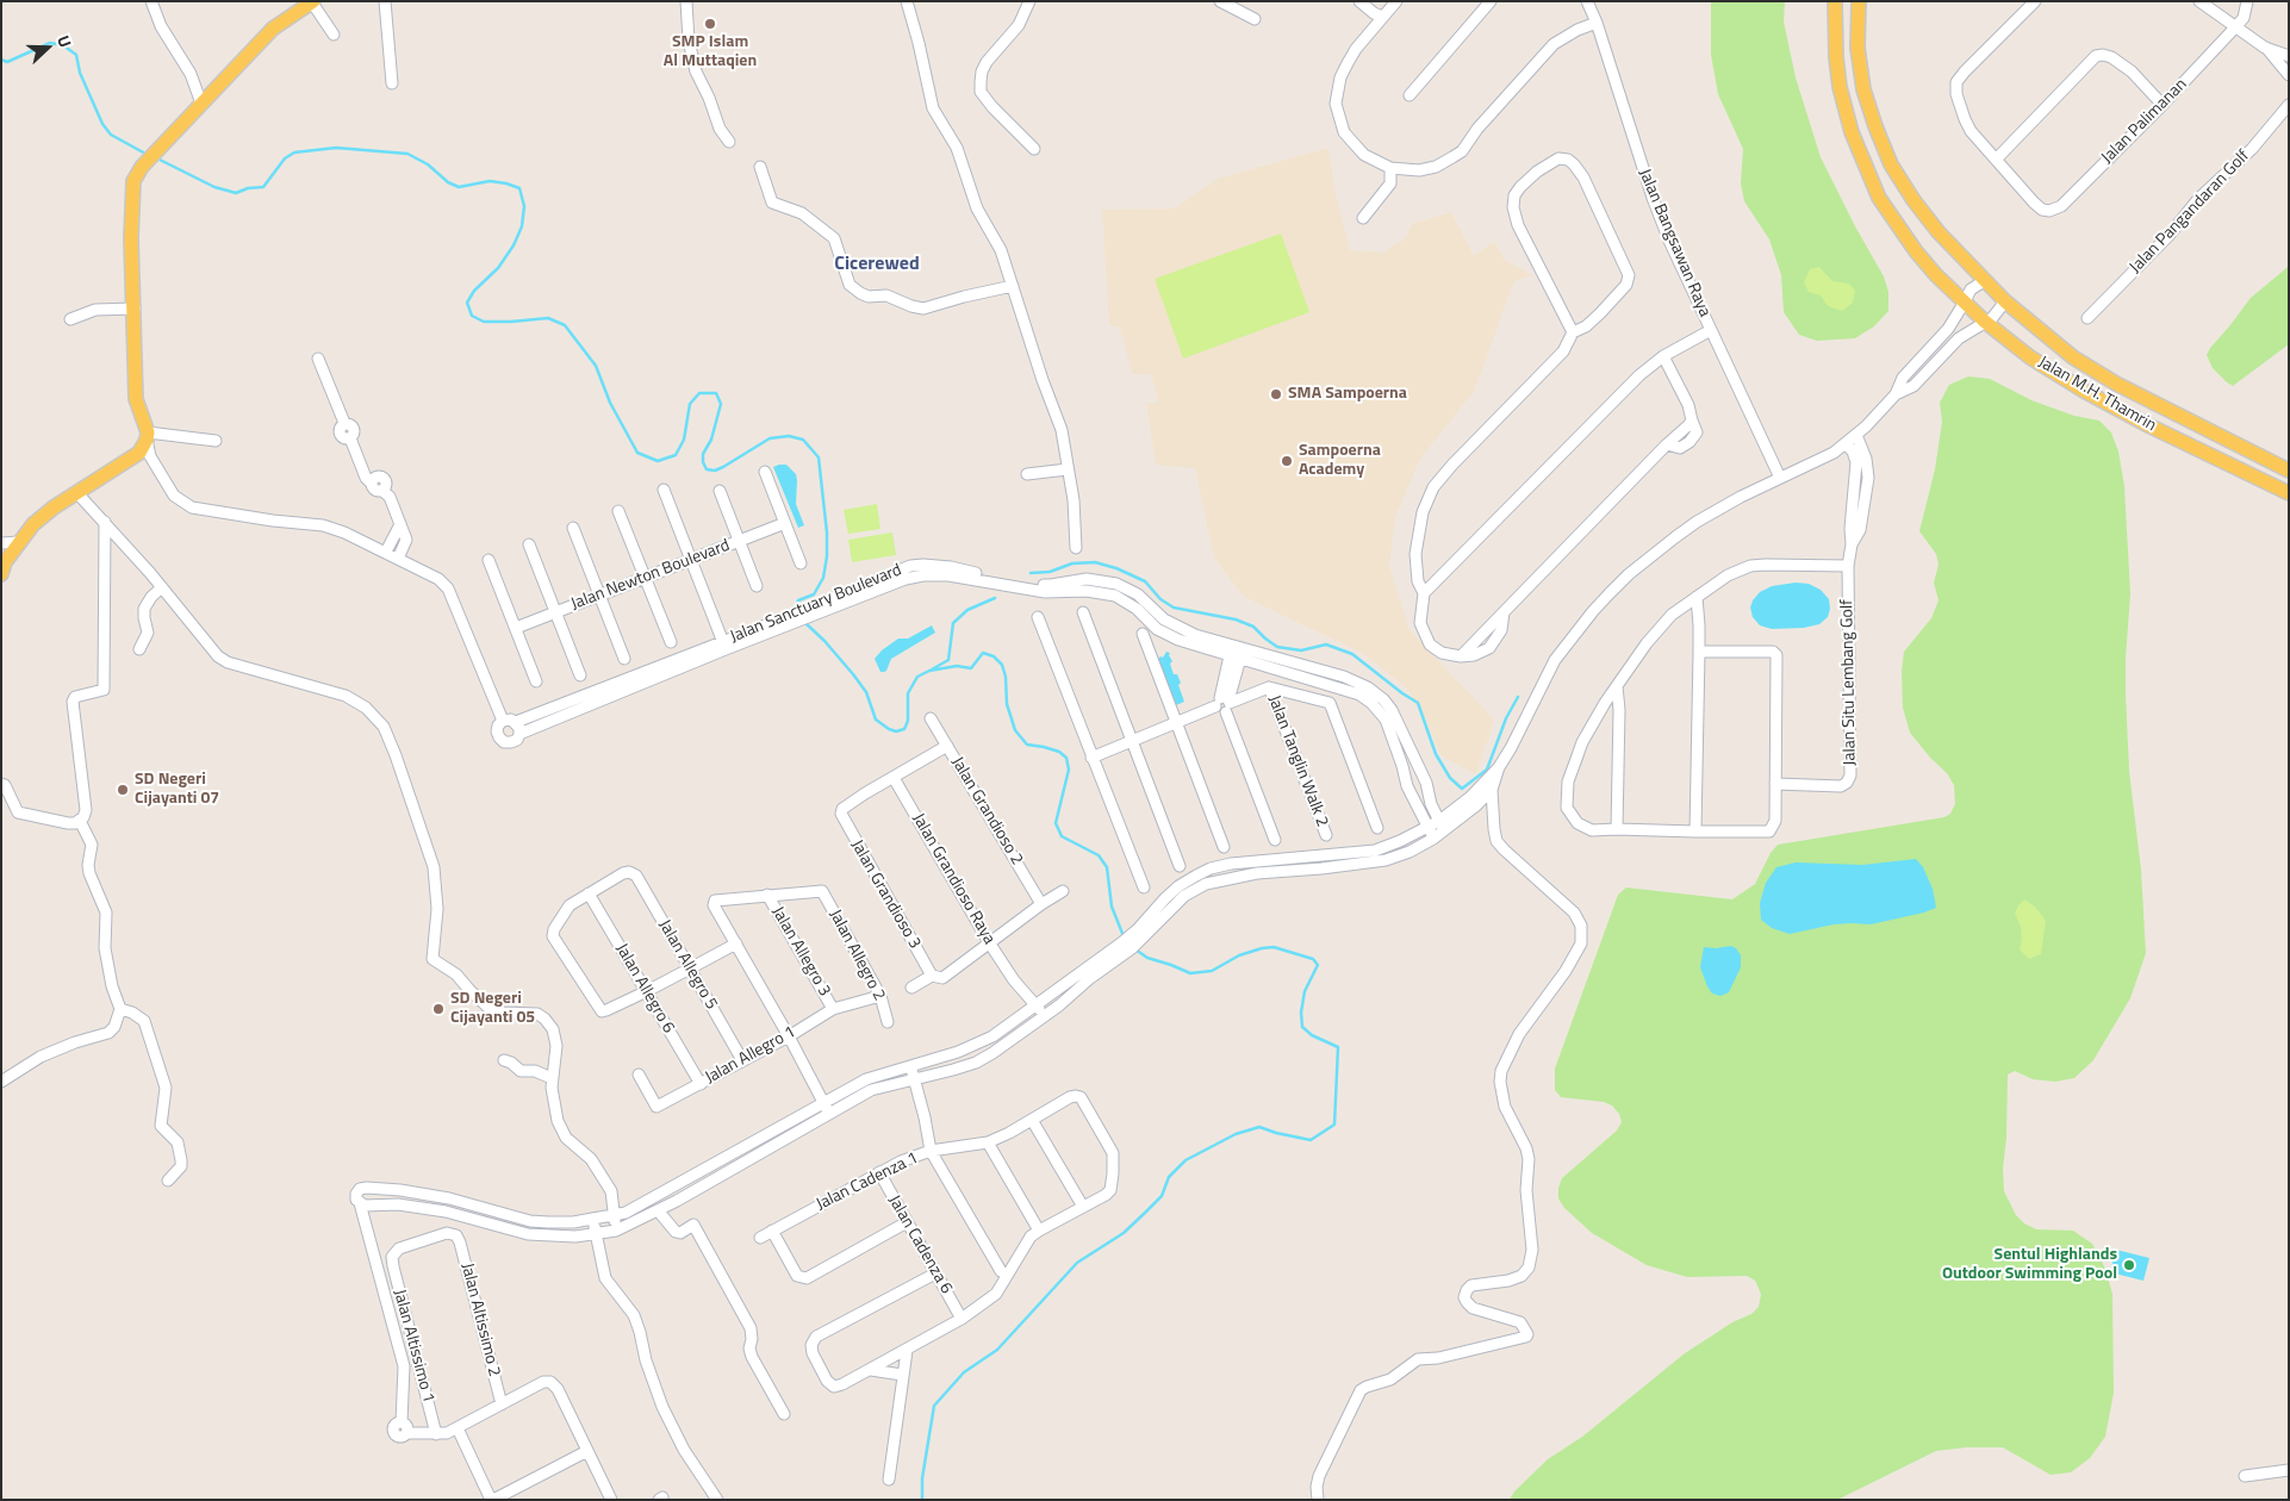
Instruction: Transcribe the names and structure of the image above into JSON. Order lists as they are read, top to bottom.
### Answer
{
  "streets": {
    "main road": ["Jalan M.H. Thamrin"],
    "street": [
      "Jalan Palimanan",
      "Jalan Pangandaran Golf",
      "Jalan Bangsawan Raya",
      "Jalan Newton Boulevard",
      "Jalan Sanctuary Boulevard",
      "Jalan Situ Lembang Golf",
      "Jalan Tanglin Walk 2",
      "Jalan Grandioso 2",
      "Jalan Grandioso Raya",
      "Jalan Grandioso 3",
      "Jalan Allegro 3",
      "Jalan Allegro 2",
      "Jalan Allegro 5",
      "Jalan Allegro 6",
      "Jalan Allegro 1",
      "Jalan Cadenza 1",
      "Jalan Cadenza 6",
      "Jalan Altissimo 2",
      "Jalan Altissimo 1"
    ]
  },
  "crossings": [
    ["Jalan Grandioso Raya", "Jalan Grandioso 3"],
    ["Jalan Allegro 3", "Jalan Allegro 2"],
    ["Jalan Allegro 3", "Jalan Allegro 1"],
    ["Jalan Allegro 2", "Jalan Allegro 1"],
    ["Jalan Allegro 5", "Jalan Allegro 6"],
    ["Jalan Allegro 5", "Jalan Allegro 1"],
    ["Jalan Allegro 6", "Jalan Allegro 1"],
    ["Jalan Cadenza 1", "Jalan Cadenza 6"],
    ["Jalan Altissimo 2", "Jalan Altissimo 1"]
  ],
  "districts": ["Cicerewed"],
  "places": [
    "SMP Islam Al Muttaqien",
    "SMA Sampoerna",
    "Sampoerna Academy",
    "SD Negeri Cijayanti 07",
    "SD Negeri Cijayanti 05",
    "Sentul Highlands Outdoor Swimming Pool"
  ],
  "north": "right"
}
